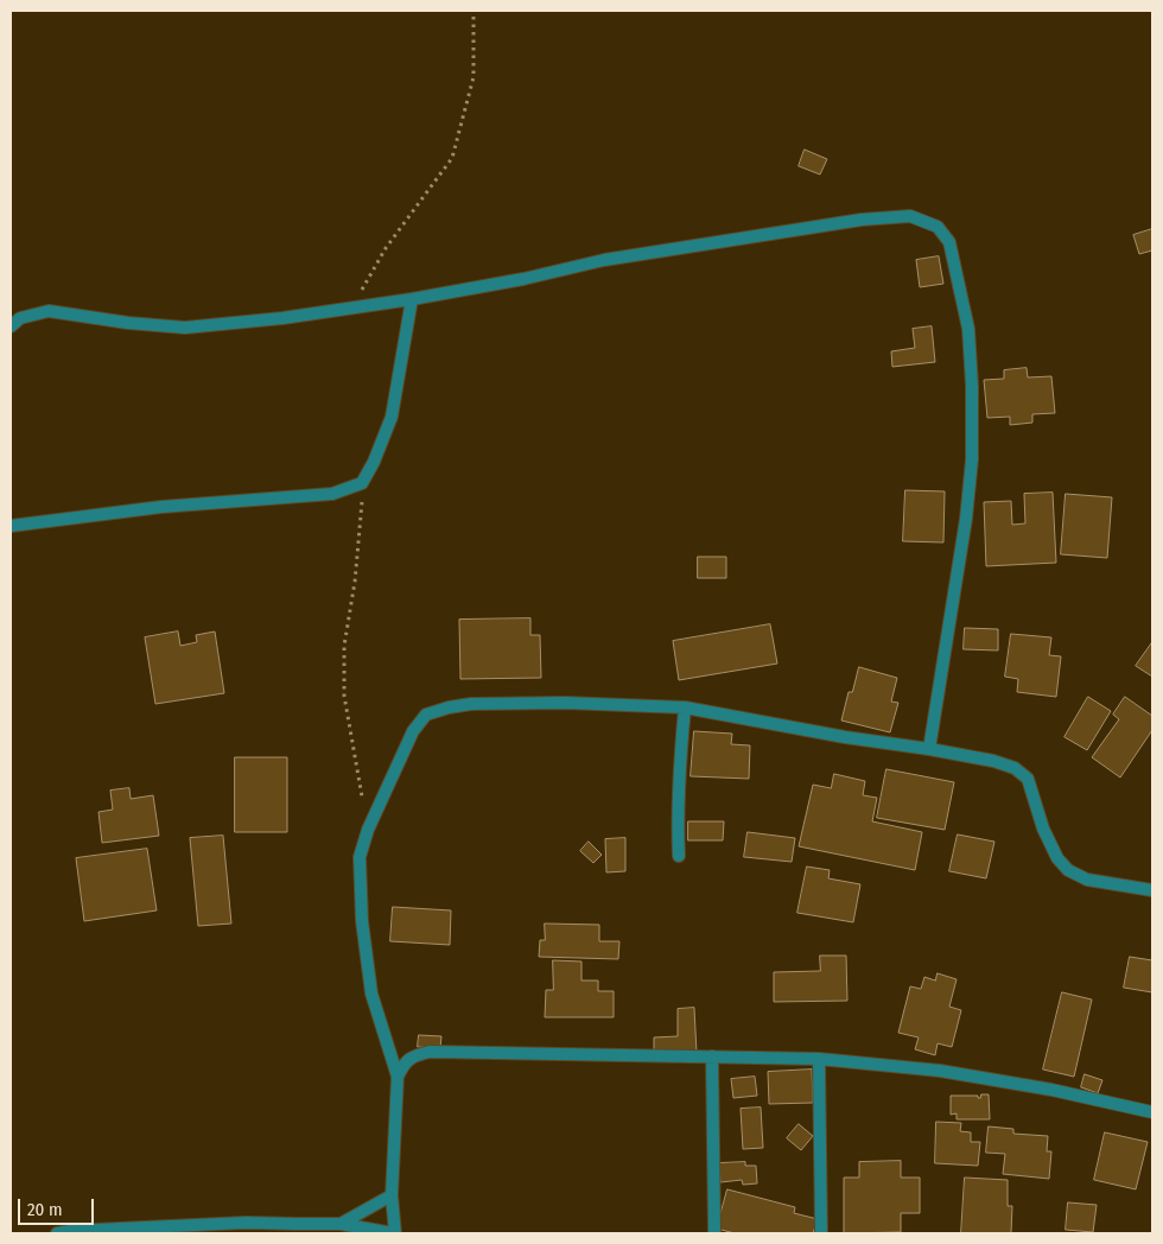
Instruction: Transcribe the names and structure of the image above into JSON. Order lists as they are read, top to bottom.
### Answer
{
  "scale_bar": "20 m"
}
